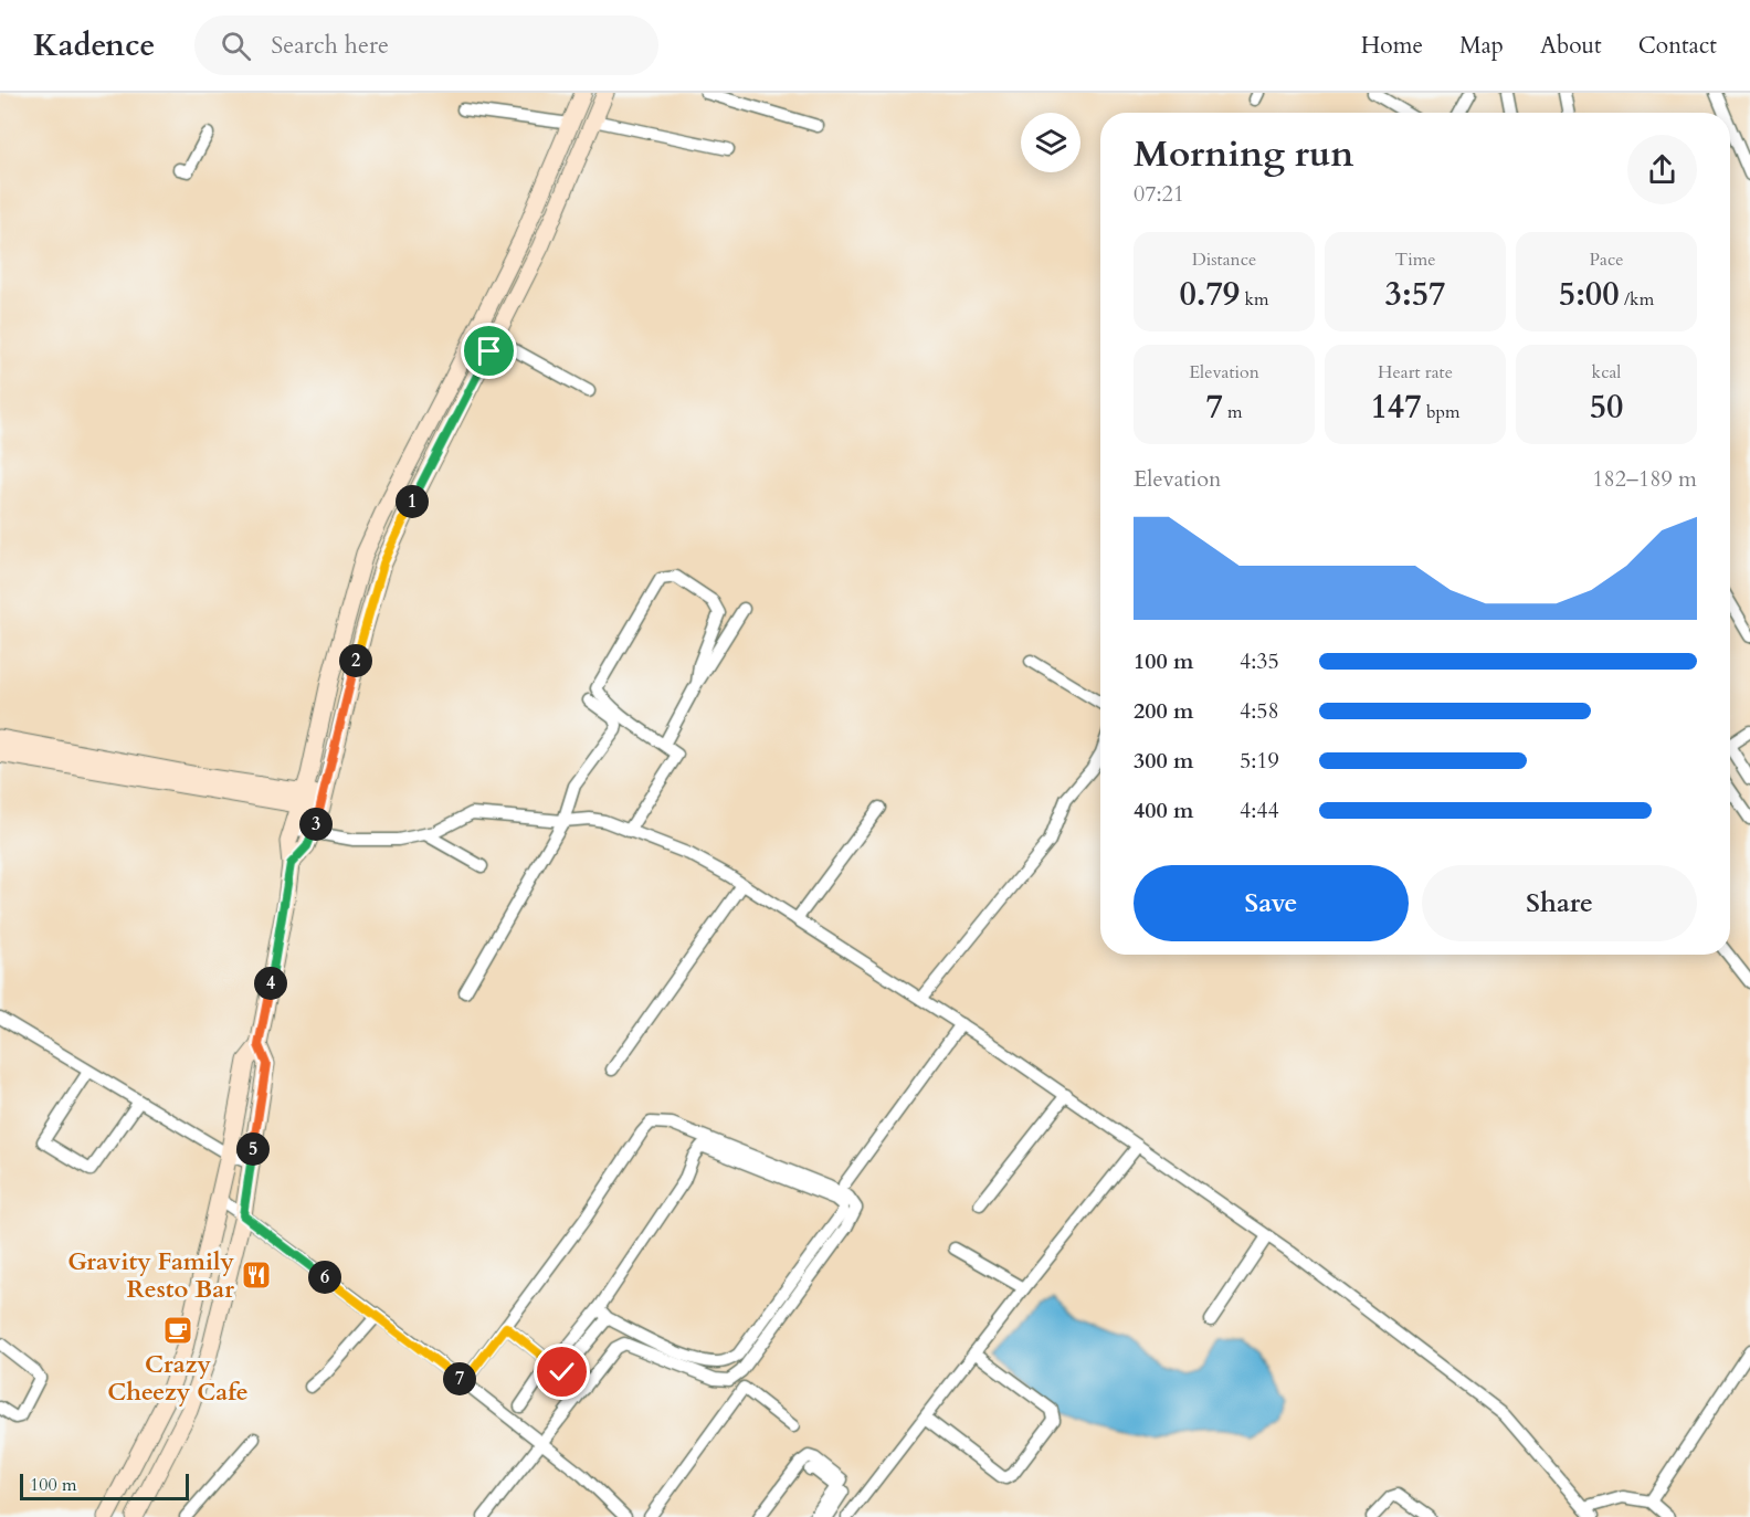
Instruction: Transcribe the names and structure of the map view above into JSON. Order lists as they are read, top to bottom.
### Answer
{
  "places": {
    "restaurant": ["Gravity Family Resto Bar"],
    "cafe": ["Crazy Cheezy Cafe"]
  },
  "scale_bar": "100 m",
  "page": {
    "header": "Kadence",
    "search": "Search here",
    "nav": [
      "Home",
      "Map",
      "About",
      "Contact"
    ],
    "heading": ["Morning run", "07:21"],
    "stats": [
      ["Distance", "0.79 km"],
      ["Time", "3:57"],
      ["Pace", "5:00 /km"],
      ["Elevation", "7 m"],
      ["Heart rate", "147 bpm"],
      ["kcal", "50"]
    ],
    "chart": ["Elevation", "182–189 m"],
    "pins": [
      "1",
      "2",
      "3",
      "4",
      "5",
      "6",
      "7"
    ],
    "list": [
      {
        "name": "100 m",
        "note": "4:35"
      },
      {
        "name": "200 m",
        "note": "4:58"
      },
      {
        "name": "300 m",
        "note": "5:19"
      },
      {
        "name": "400 m",
        "note": "4:44"
      }
    ],
    "buttons": ["Save", "Share"],
    "scale": "100 m"
  }
}
